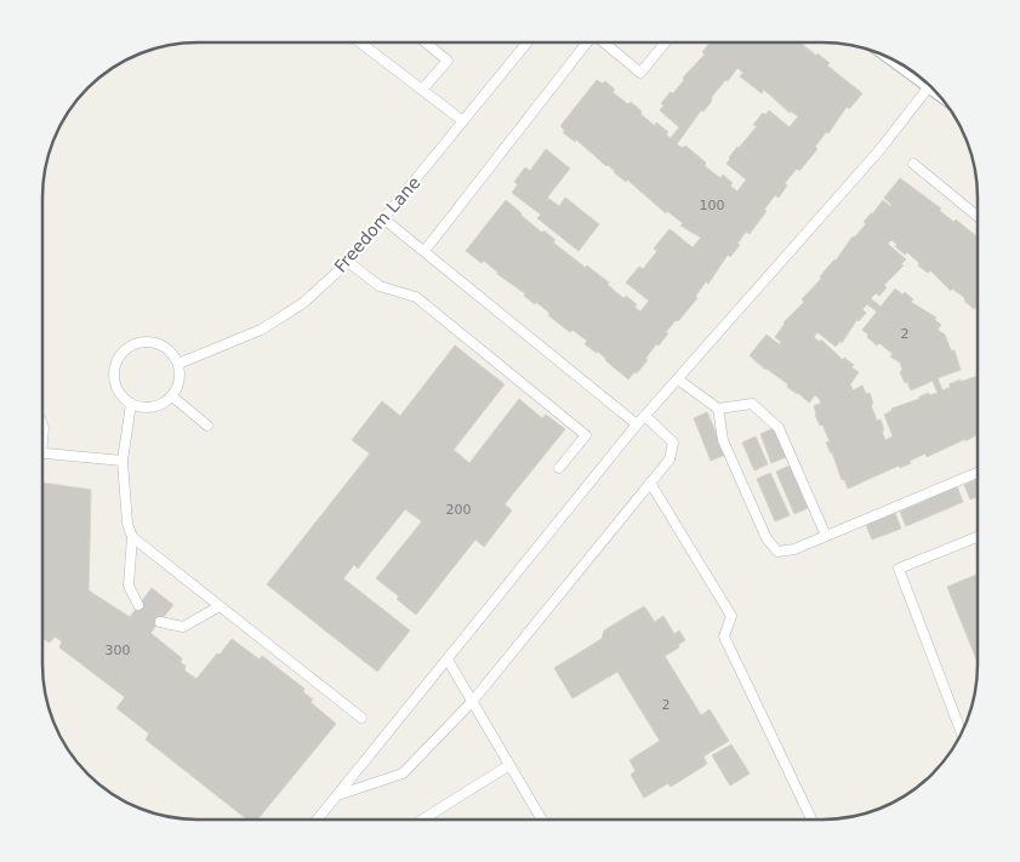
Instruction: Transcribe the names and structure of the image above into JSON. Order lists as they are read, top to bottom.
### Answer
{
  "streets": {
    "lane": ["Freedom Lane"]
  },
  "house_numbers": [
    "100",
    "2",
    "200",
    "300",
    "2"
  ]
}
